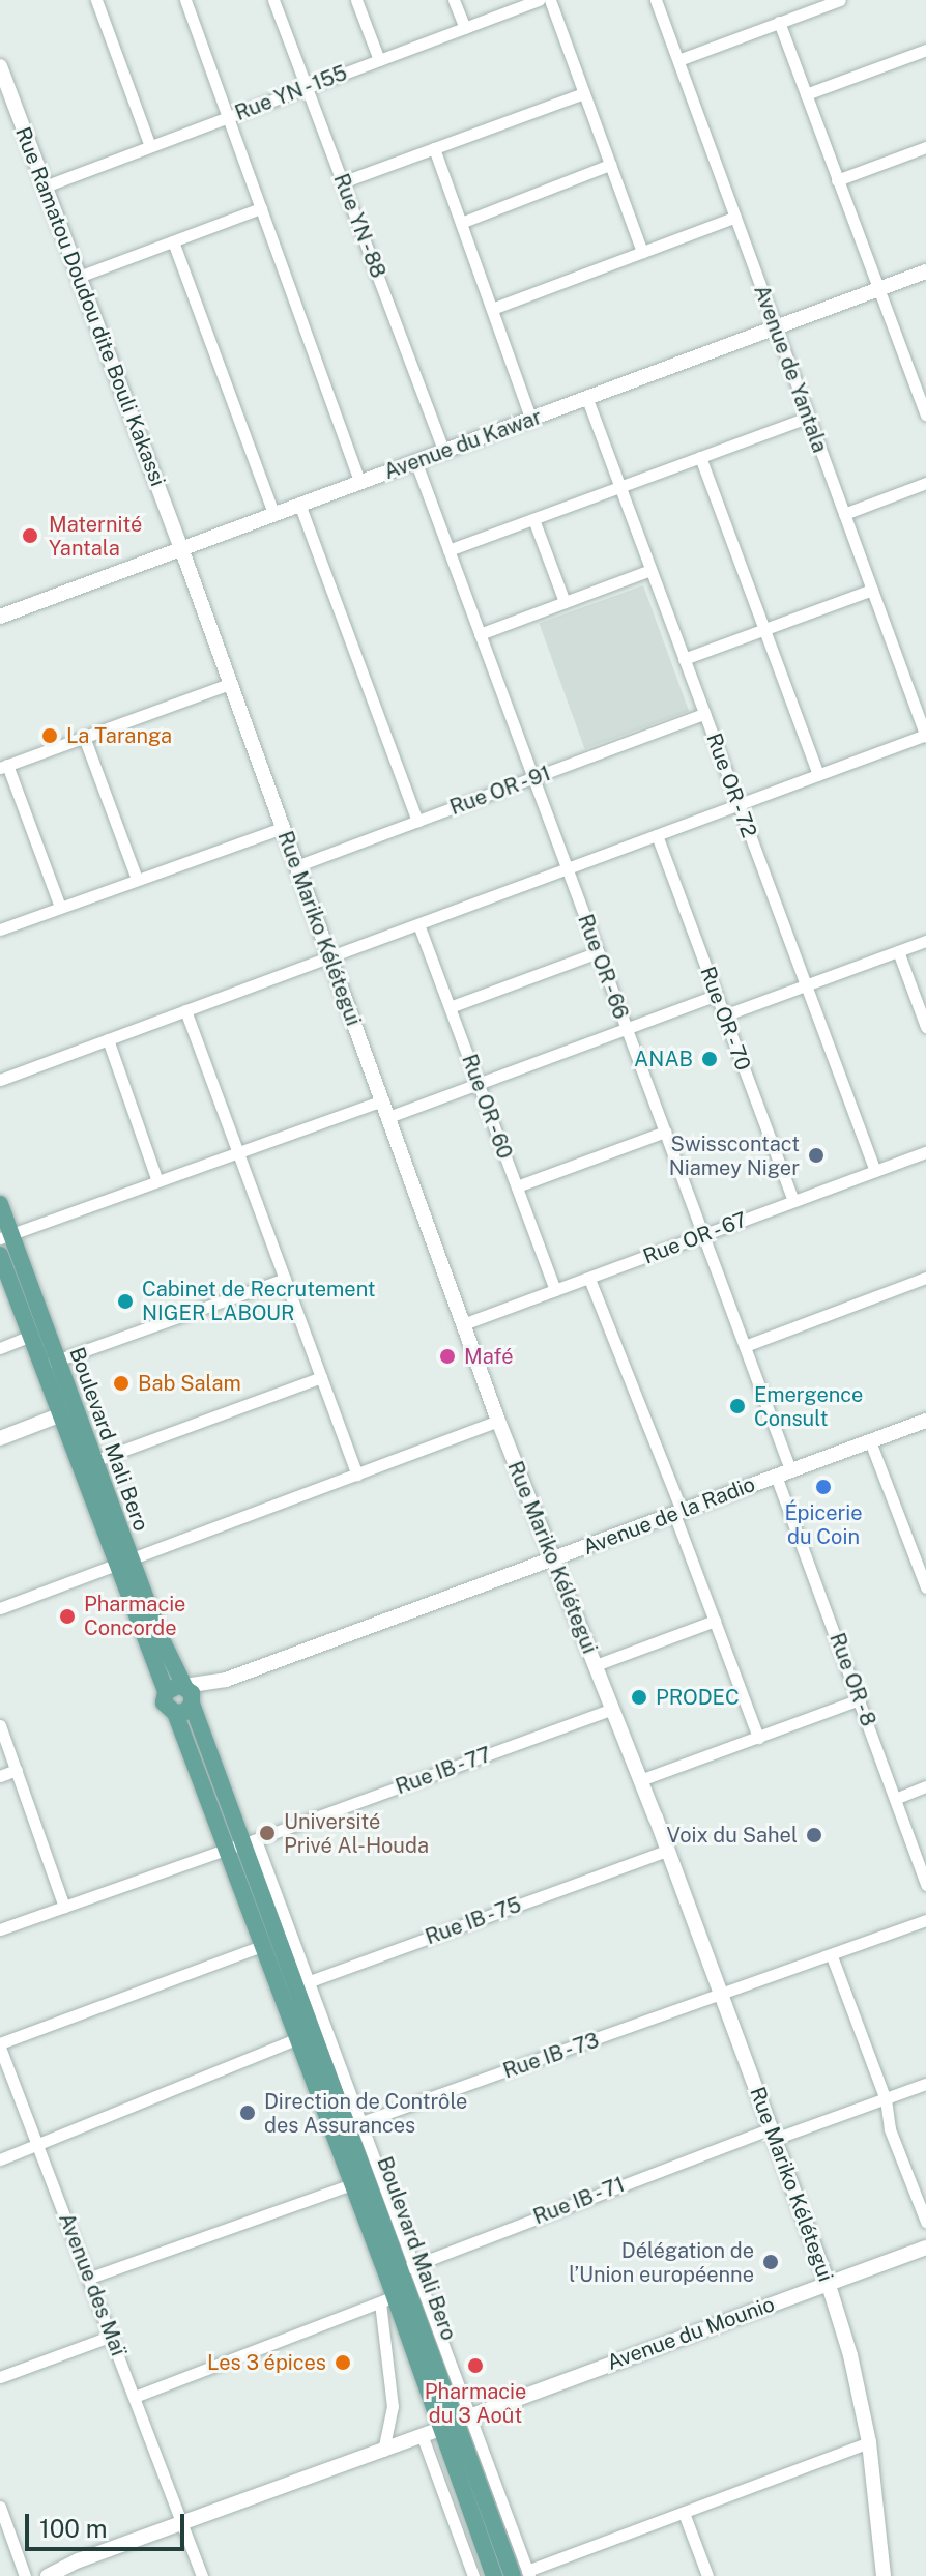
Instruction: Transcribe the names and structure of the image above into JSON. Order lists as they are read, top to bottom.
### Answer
{
  "streets": {
    "main road": ["Boulevard Mali Bero"],
    "street": [
      "Rue YN - 155",
      "Rue YN - 88",
      "Rue Ramatou Doudou dite Bouli Kakassi",
      "Avenue de Yantala",
      "Avenue du Kawar",
      "Rue OR - 72",
      "Rue OR - 91",
      "Rue Mariko Kélétegui",
      "Rue OR - 66",
      "Rue OR - 70",
      "Rue OR - 60",
      "Rue OR - 67",
      "Avenue de la Radio",
      "Rue OR - 8",
      "Rue IB - 77",
      "Rue IB - 75",
      "Rue IB - 73",
      "Rue IB - 71",
      "Avenue des Maï",
      "Avenue du Mounio"
    ]
  },
  "crossings": [
    ["Rue YN - 155", "Rue YN - 88"],
    ["Rue YN - 155", "Rue Ramatou Doudou dite Bouli Kakassi"],
    ["Rue YN - 88", "Avenue du Kawar"],
    ["Rue Ramatou Doudou dite Bouli Kakassi", "Avenue du Kawar"],
    ["Rue Ramatou Doudou dite Bouli Kakassi", "Rue Mariko Kélétegui"],
    ["Avenue de Yantala", "Avenue du Kawar"],
    ["Avenue du Kawar", "Rue OR - 72"],
    ["Avenue du Kawar", "Rue Mariko Kélétegui"],
    ["Avenue du Kawar", "Rue OR - 66"],
    ["Rue OR - 72", "Rue OR - 91"],
    ["Rue OR - 72", "Rue OR - 67"],
    ["Rue OR - 91", "Rue Mariko Kélétegui"],
    ["Rue OR - 91", "Rue OR - 66"],
    ["Rue Mariko Kélétegui", "Rue OR - 67"],
    ["Rue Mariko Kélétegui", "Avenue de la Radio"],
    ["Rue Mariko Kélétegui", "Rue IB - 77"],
    ["Rue Mariko Kélétegui", "Rue IB - 75"],
    ["Rue Mariko Kélétegui", "Rue IB - 73"],
    ["Rue Mariko Kélétegui", "Rue IB - 71"],
    ["Rue Mariko Kélétegui", "Avenue du Mounio"],
    ["Rue OR - 66", "Rue OR - 67"],
    ["Rue OR - 66", "Avenue de la Radio"],
    ["Rue OR - 70", "Rue OR - 67"],
    ["Rue OR - 60", "Rue OR - 67"],
    ["Boulevard Mali Bero", "Avenue de la Radio"],
    ["Boulevard Mali Bero", "Rue IB - 77"],
    ["Boulevard Mali Bero", "Rue IB - 75"],
    ["Boulevard Mali Bero", "Rue IB - 73"],
    ["Boulevard Mali Bero", "Rue IB - 71"],
    ["Boulevard Mali Bero", "Avenue du Mounio"],
    ["Avenue de la Radio", "Rue OR - 8"],
    ["Avenue des Maï", "Avenue du Mounio"]
  ],
  "places": [
    "Maternité Yantala",
    "La Taranga",
    "ANAB",
    "Swisscontact Niamey Niger",
    "Cabinet de Recrutement NIGER LABOUR",
    "Mafé",
    "Bab Salam",
    "Emergence Consult",
    "Épicerie du Coin",
    "Pharmacie Concorde",
    "PRODEC",
    "Université Privé Al-Houda",
    "Voix du Sahel",
    "Direction de Contrôle des Assurances",
    "Délégation de l’Union européenne",
    "Les 3 épices",
    "Pharmacie du 3 Août"
  ],
  "scale_bar": "100 m"
}
